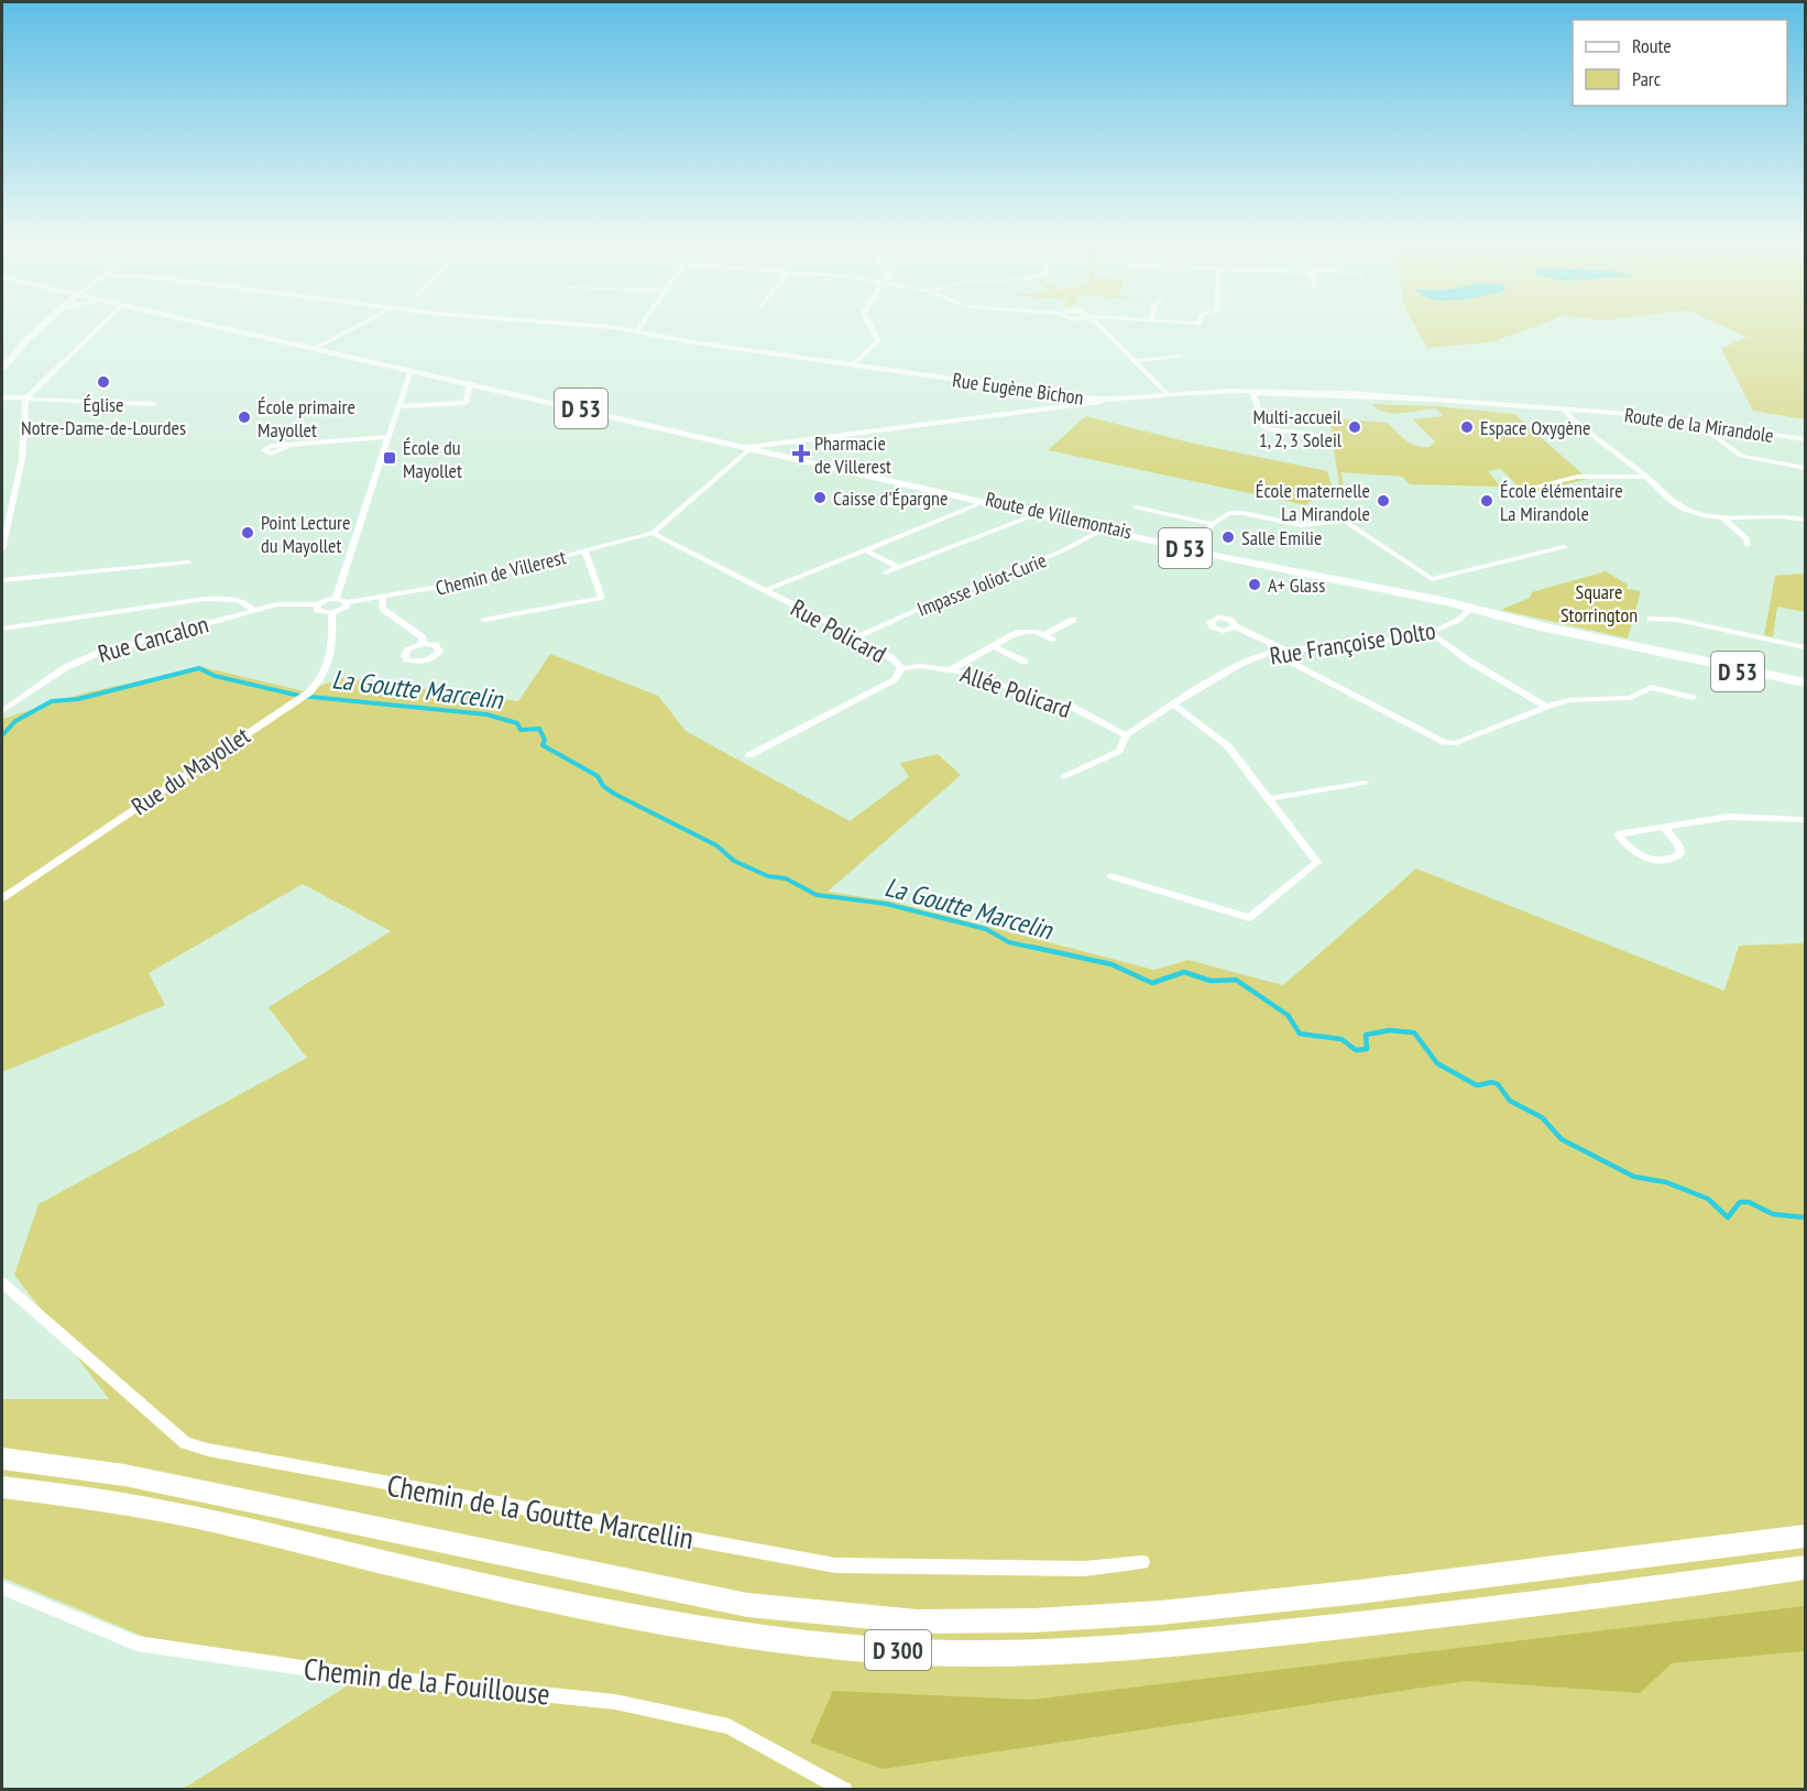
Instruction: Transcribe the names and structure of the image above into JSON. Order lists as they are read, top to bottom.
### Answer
{
  "streets": {
    "main road": ["D 53", "Route de Villemontais", "D 300"],
    "street": [
      "Rue Eugène Bichon",
      "Route de la Mirandole",
      "Chemin de Villerest",
      "Impasse Joliot-Curie",
      "Rue Policard",
      "Rue Cancalon",
      "Rue Françoise Dolto",
      "Allée Policard",
      "Rue du Mayollet",
      "Chemin de la Goutte Marcellin",
      "Chemin de la Fouillouse"
    ]
  },
  "crossings": [
    ["Rue Eugène Bichon", "Route de la Mirandole"],
    ["D 53", "Route de Villemontais"],
    ["Route de Villemontais", "Impasse Joliot-Curie"],
    ["Route de Villemontais", "Rue Françoise Dolto"],
    ["Chemin de Villerest", "Rue Policard"],
    ["Impasse Joliot-Curie", "Rue Policard"],
    ["Rue Policard", "Allée Policard"],
    ["Rue Françoise Dolto", "Allée Policard"]
  ],
  "water": ["La Goutte Marcelin"],
  "parks": ["Square Storrington"],
  "places": {
    "other": [
      "Église Notre-Dame-de-Lourdes",
      "École primaire Mayollet",
      "Multi-accueil 1, 2, 3 Soleil",
      "Espace Oxygène",
      "Caisse d'Épargne",
      "École maternelle La Mirandole",
      "École élémentaire La Mirandole",
      "Point Lecture du Mayollet",
      "Salle Emilie",
      "A+ Glass"
    ],
    "health": ["Pharmacie de Villerest"],
    "transit": ["École du Mayollet"]
  },
  "legend": ["Route", "Parc"]
}
